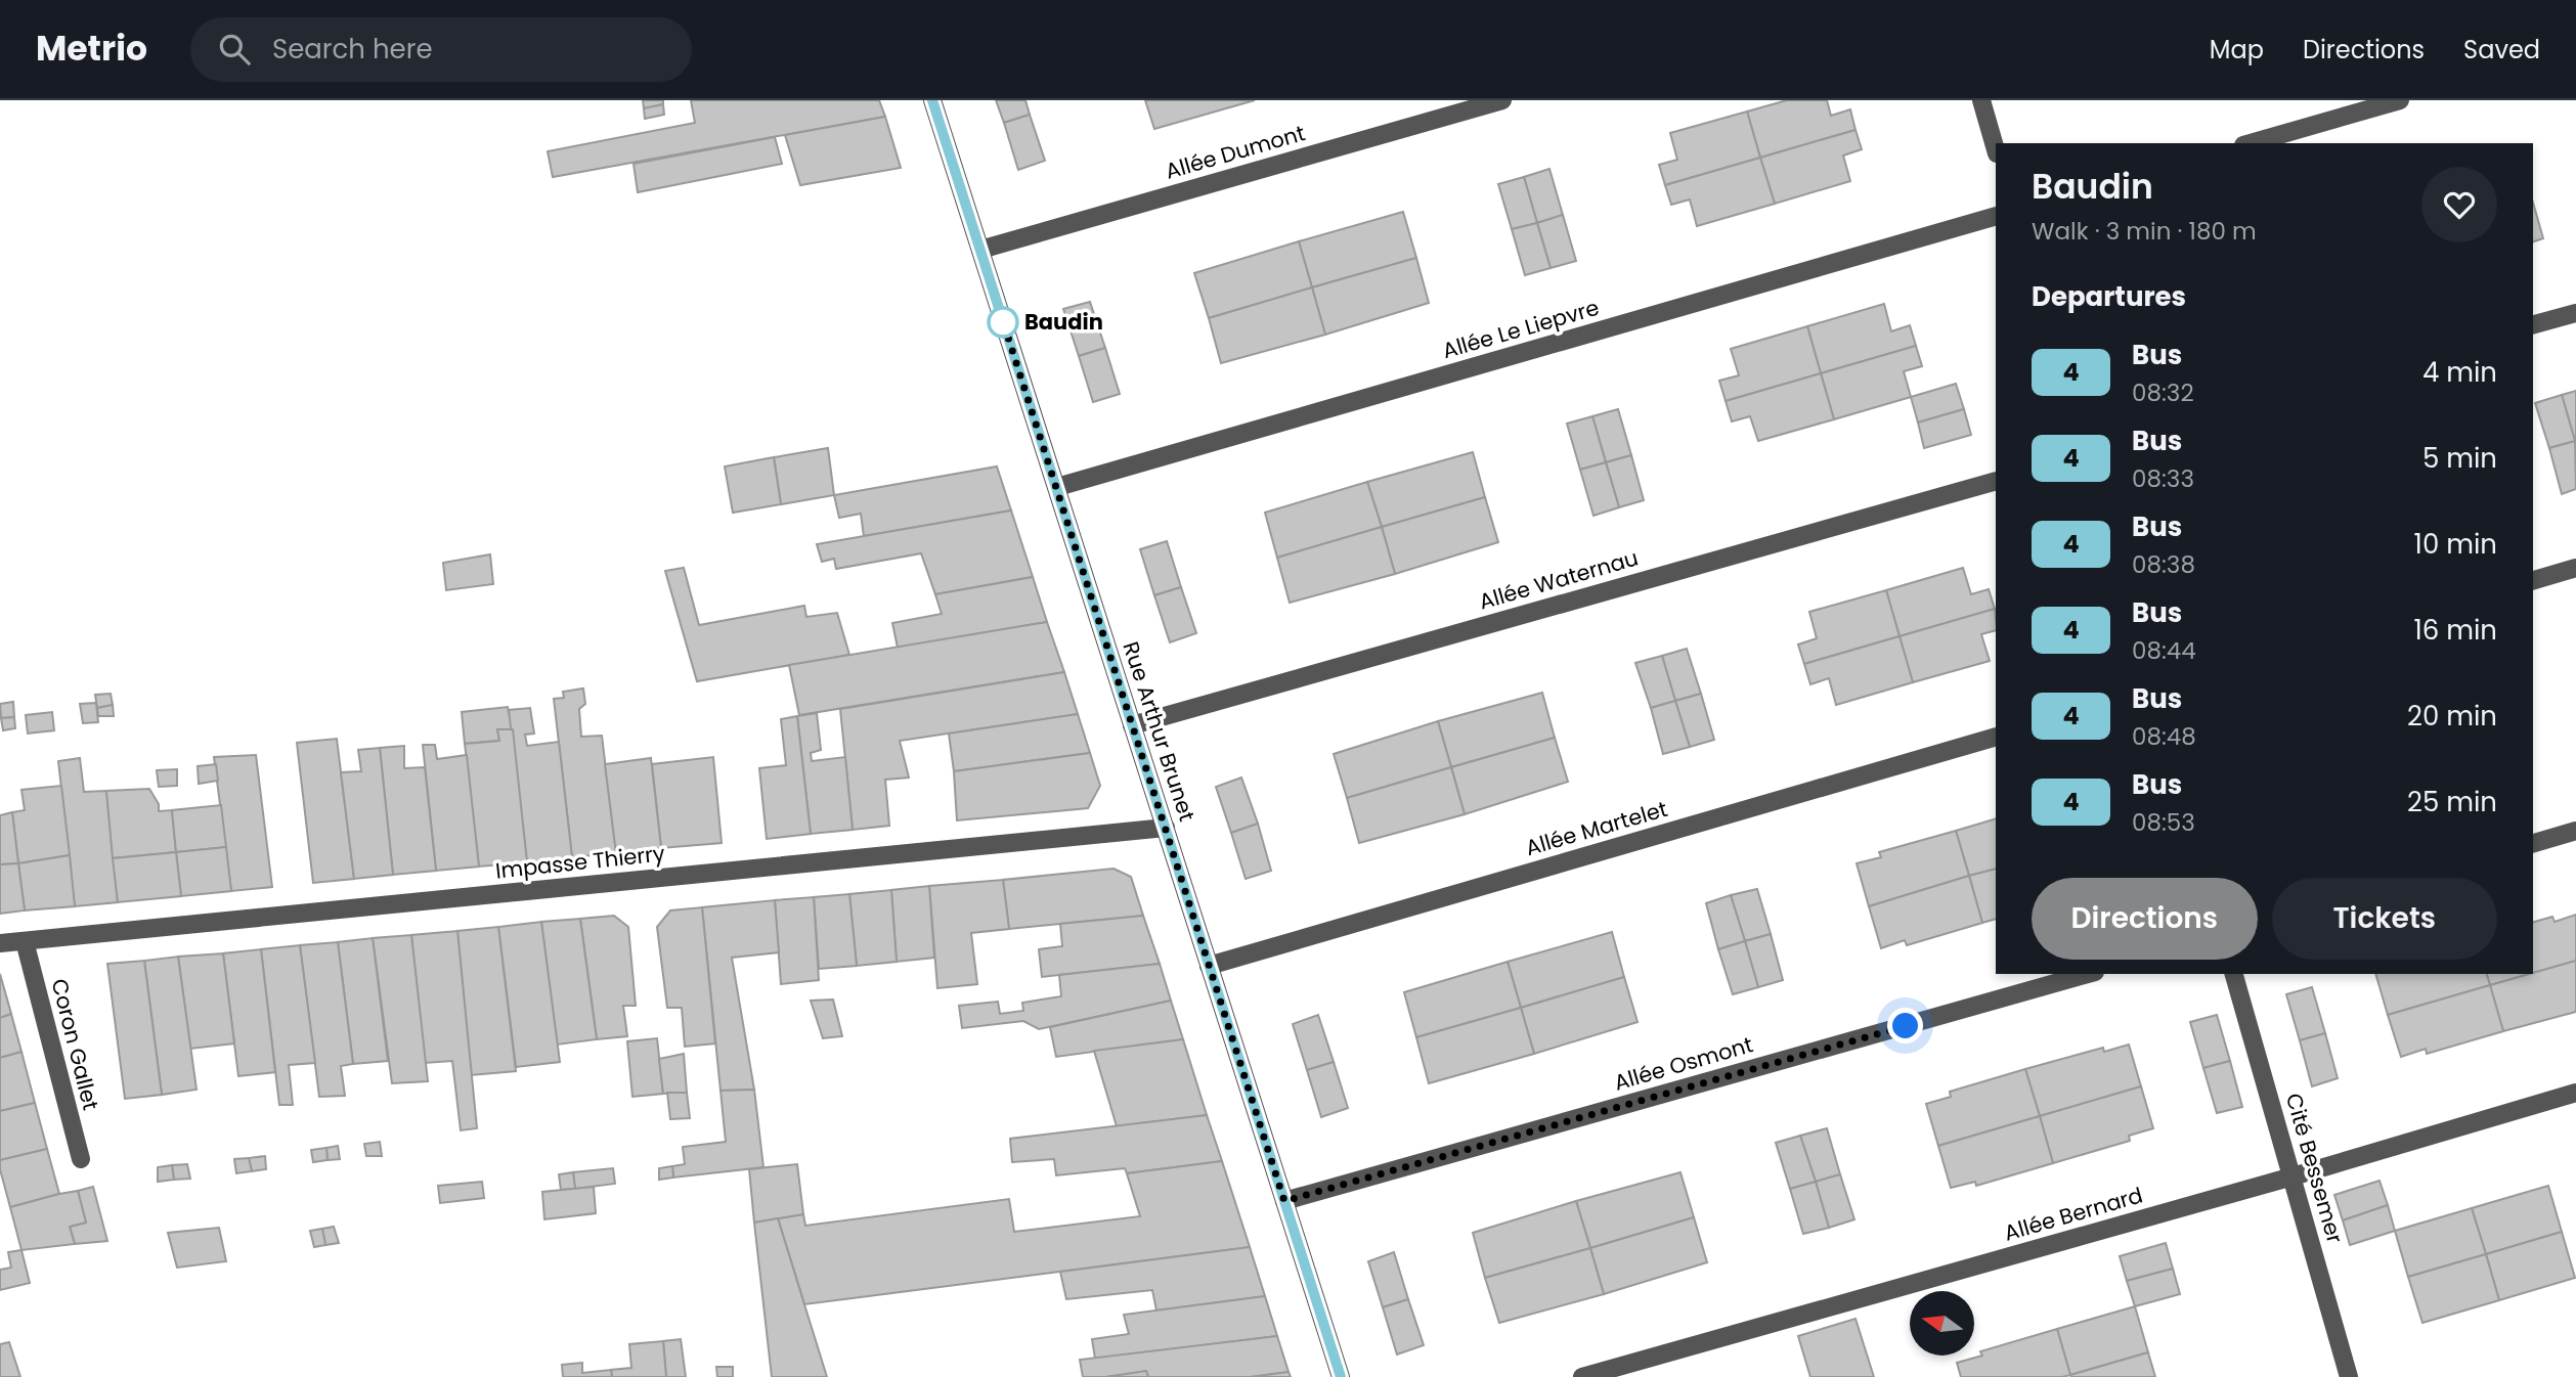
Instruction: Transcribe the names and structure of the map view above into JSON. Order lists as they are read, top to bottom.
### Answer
{
  "streets": {
    "street": [
      "Allée Dumont",
      "Allée Le Liepvre",
      "Allée Waternau",
      "Rue Arthur Brunet",
      "Allée Martelet",
      "Impasse Thierry",
      "Coron Gallet",
      "Allée Osmont",
      "Cité Bessemer",
      "Allée Bernard"
    ]
  },
  "crossings": [
    ["Allée Dumont", "Rue Arthur Brunet"],
    ["Allée Le Liepvre", "Rue Arthur Brunet"],
    ["Allée Waternau", "Rue Arthur Brunet"],
    ["Rue Arthur Brunet", "Allée Martelet"],
    ["Rue Arthur Brunet", "Impasse Thierry"],
    ["Rue Arthur Brunet", "Allée Osmont"],
    ["Impasse Thierry", "Coron Gallet"],
    ["Cité Bessemer", "Allée Bernard"]
  ],
  "places": ["Baudin"],
  "lines": ["bus line 4"],
  "north": "left",
  "page": {
    "header": "Metrio",
    "search": "Search here",
    "nav": ["Map", "Directions", "Saved"],
    "heading": [
      ["Baudin", "Walk · 3 min · 180 m"],
      "Departures"
    ],
    "list": [
      {
        "mark": "4",
        "name": "Bus",
        "note": "08:32",
        "value": "4 min"
      },
      {
        "mark": "4",
        "name": "Bus",
        "note": "08:33",
        "value": "5 min"
      },
      {
        "mark": "4",
        "name": "Bus",
        "note": "08:38",
        "value": "10 min"
      },
      {
        "mark": "4",
        "name": "Bus",
        "note": "08:44",
        "value": "16 min"
      },
      {
        "mark": "4",
        "name": "Bus",
        "note": "08:48",
        "value": "20 min"
      },
      {
        "mark": "4",
        "name": "Bus",
        "note": "08:53",
        "value": "25 min"
      }
    ],
    "buttons": ["Directions", "Tickets"]
  }
}
